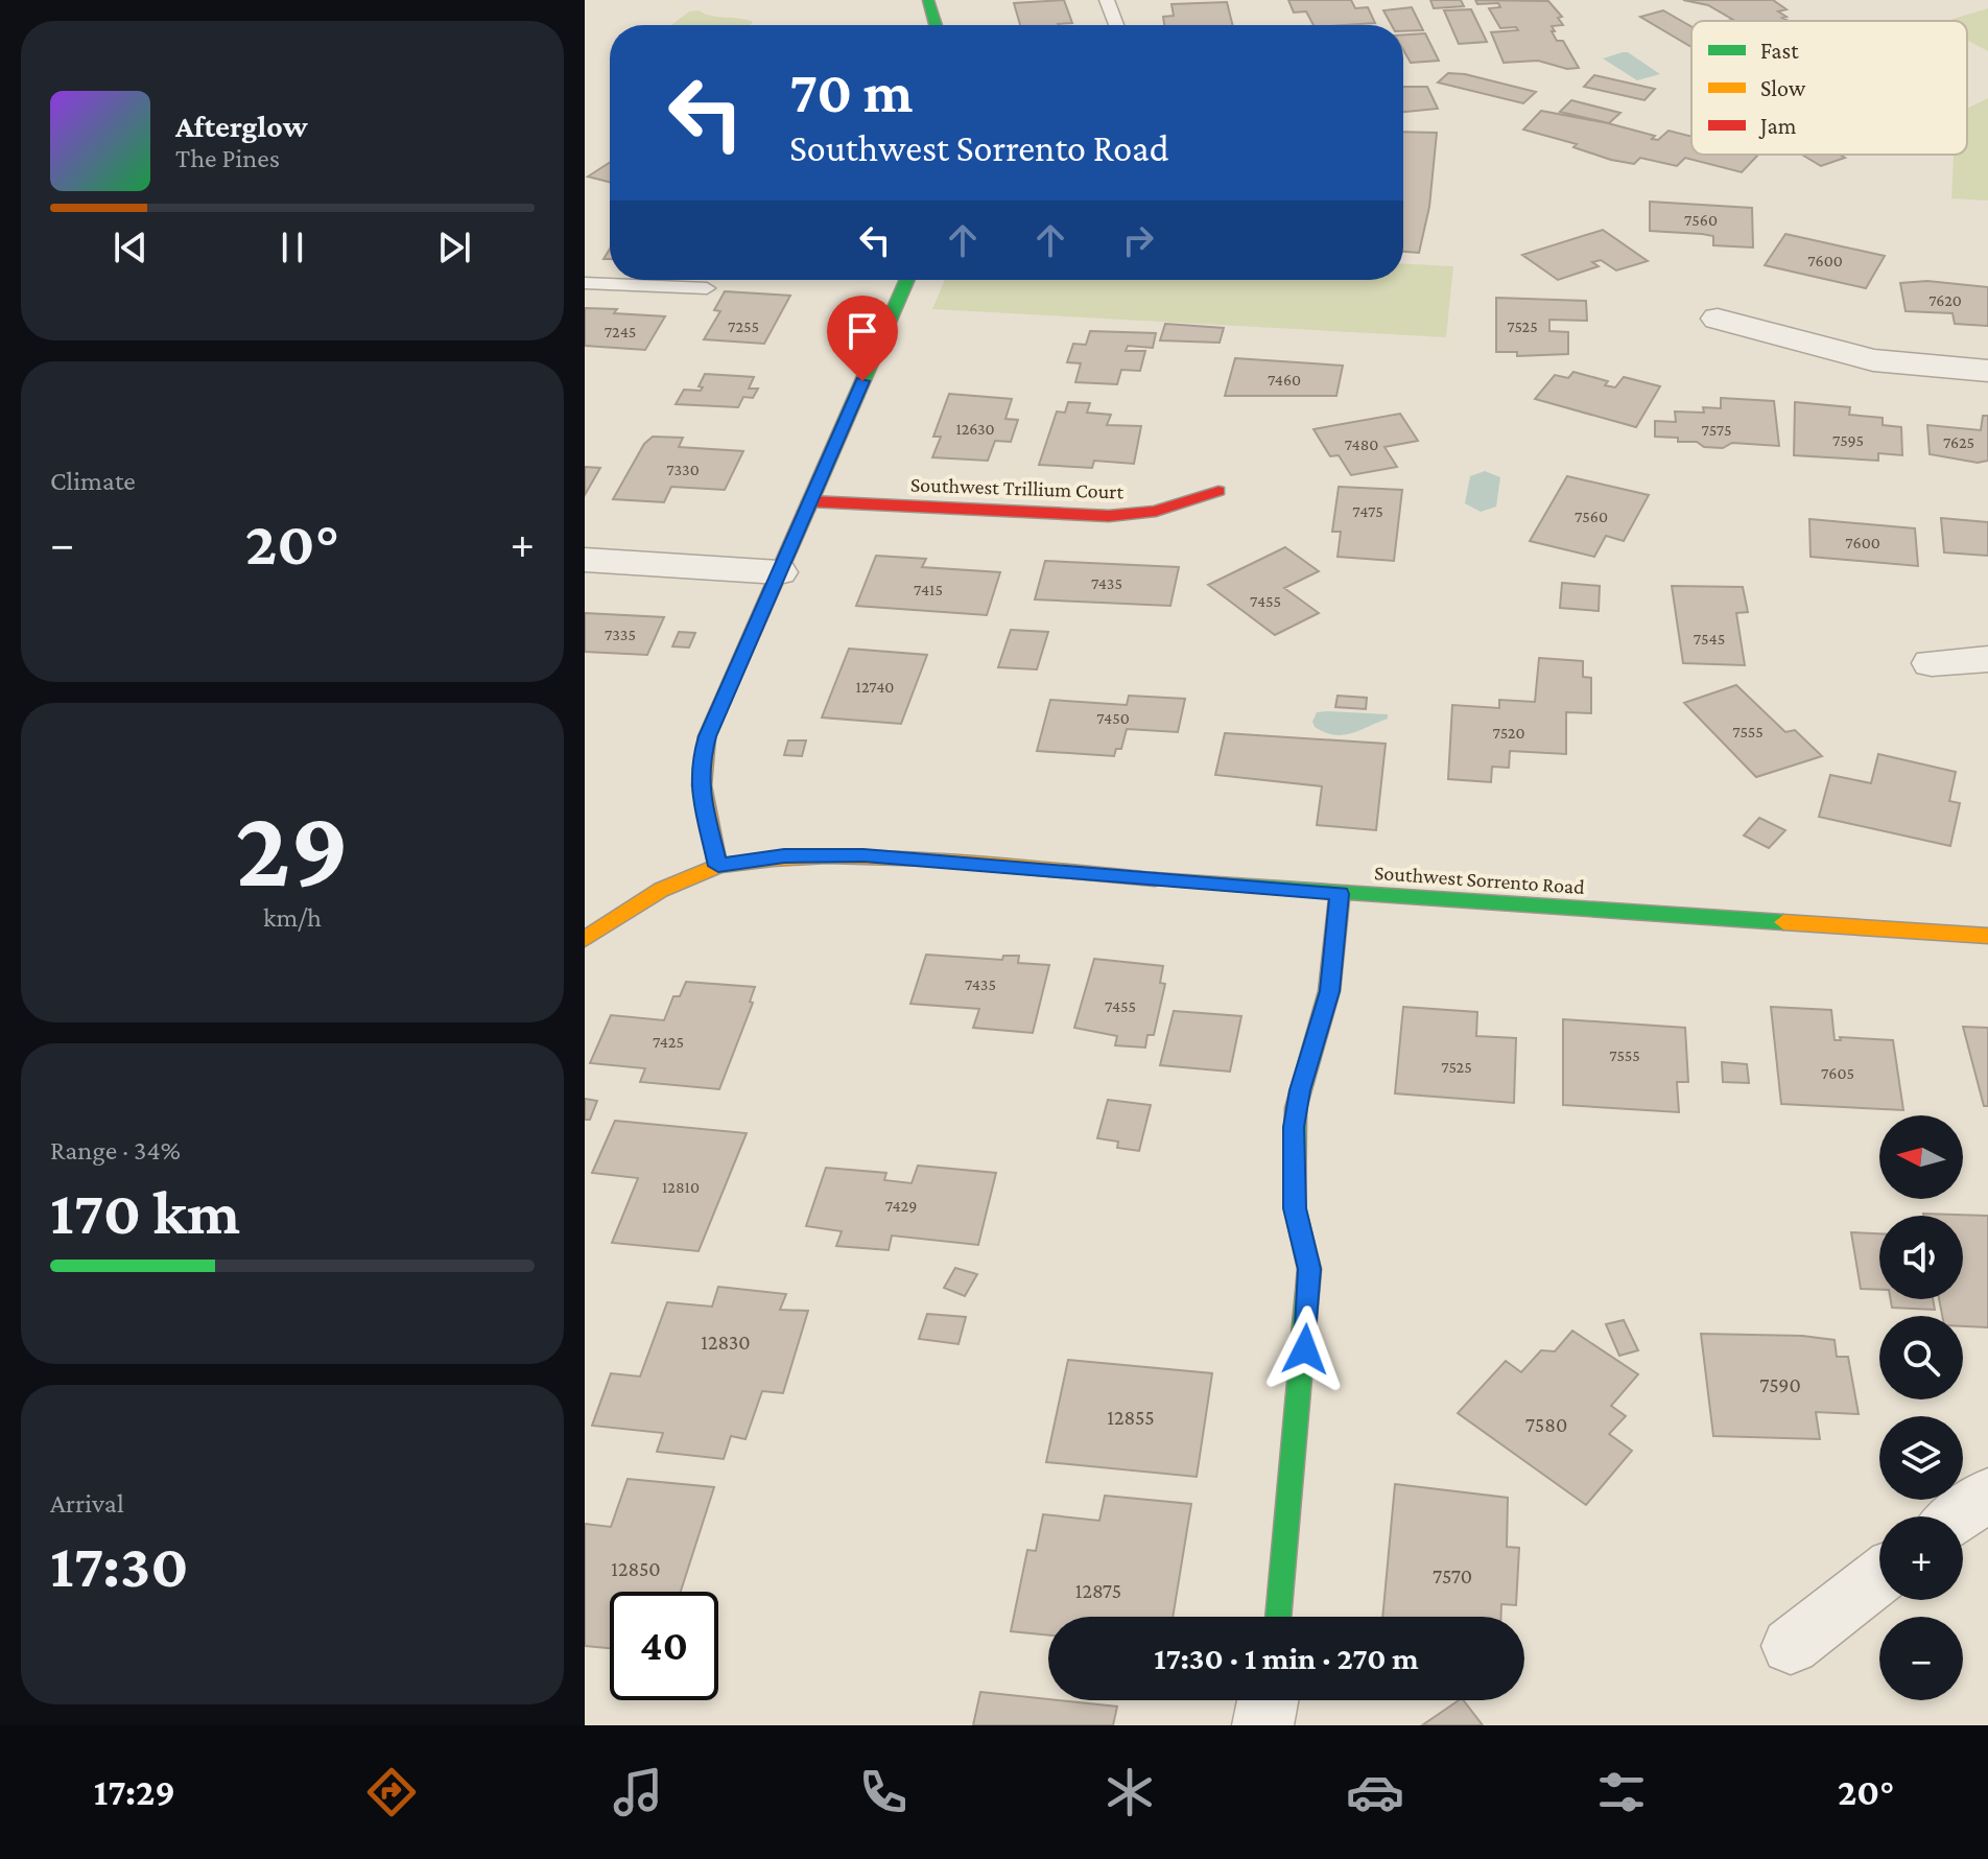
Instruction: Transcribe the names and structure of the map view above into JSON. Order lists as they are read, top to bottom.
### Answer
{
  "streets": {
    "street": ["Southwest Trillium Court", "Southwest Sorrento Road"]
  },
  "house_numbers": [
    "7560",
    "7600",
    "7620",
    "7255",
    "7525",
    "7245",
    "7460",
    "12630",
    "7575",
    "7595",
    "7625",
    "7480",
    "7330",
    "7475",
    "7560",
    "7600",
    "7435",
    "7415",
    "7455",
    "7335",
    "7545",
    "12740",
    "7450",
    "7555",
    "7520",
    "7435",
    "7455",
    "7425",
    "7555",
    "7525",
    "7605",
    "12810",
    "7429",
    "12830",
    "7590",
    "12855",
    "7580",
    "12850",
    "7570",
    "12875"
  ],
  "legend": ["Fast", "Slow", "Jam"],
  "north": "left",
  "page": {
    "turn": ["70 m", "Southwest Sorrento Road"],
    "song": ["Afterglow", "The Pines"],
    "tile": [
      "Climate",
      ["29", "km/h"],
      ["Range · 34%", "170 km"],
      ["Arrival", "17:30"]
    ],
    "heat": ["−", "20°", "+"],
    "map_buttons": ["+", "−"],
    "limit": "40",
    "trip": "17:30 · 1 min · 270 m",
    "tabs": ["17:29", "20°"]
  }
}
